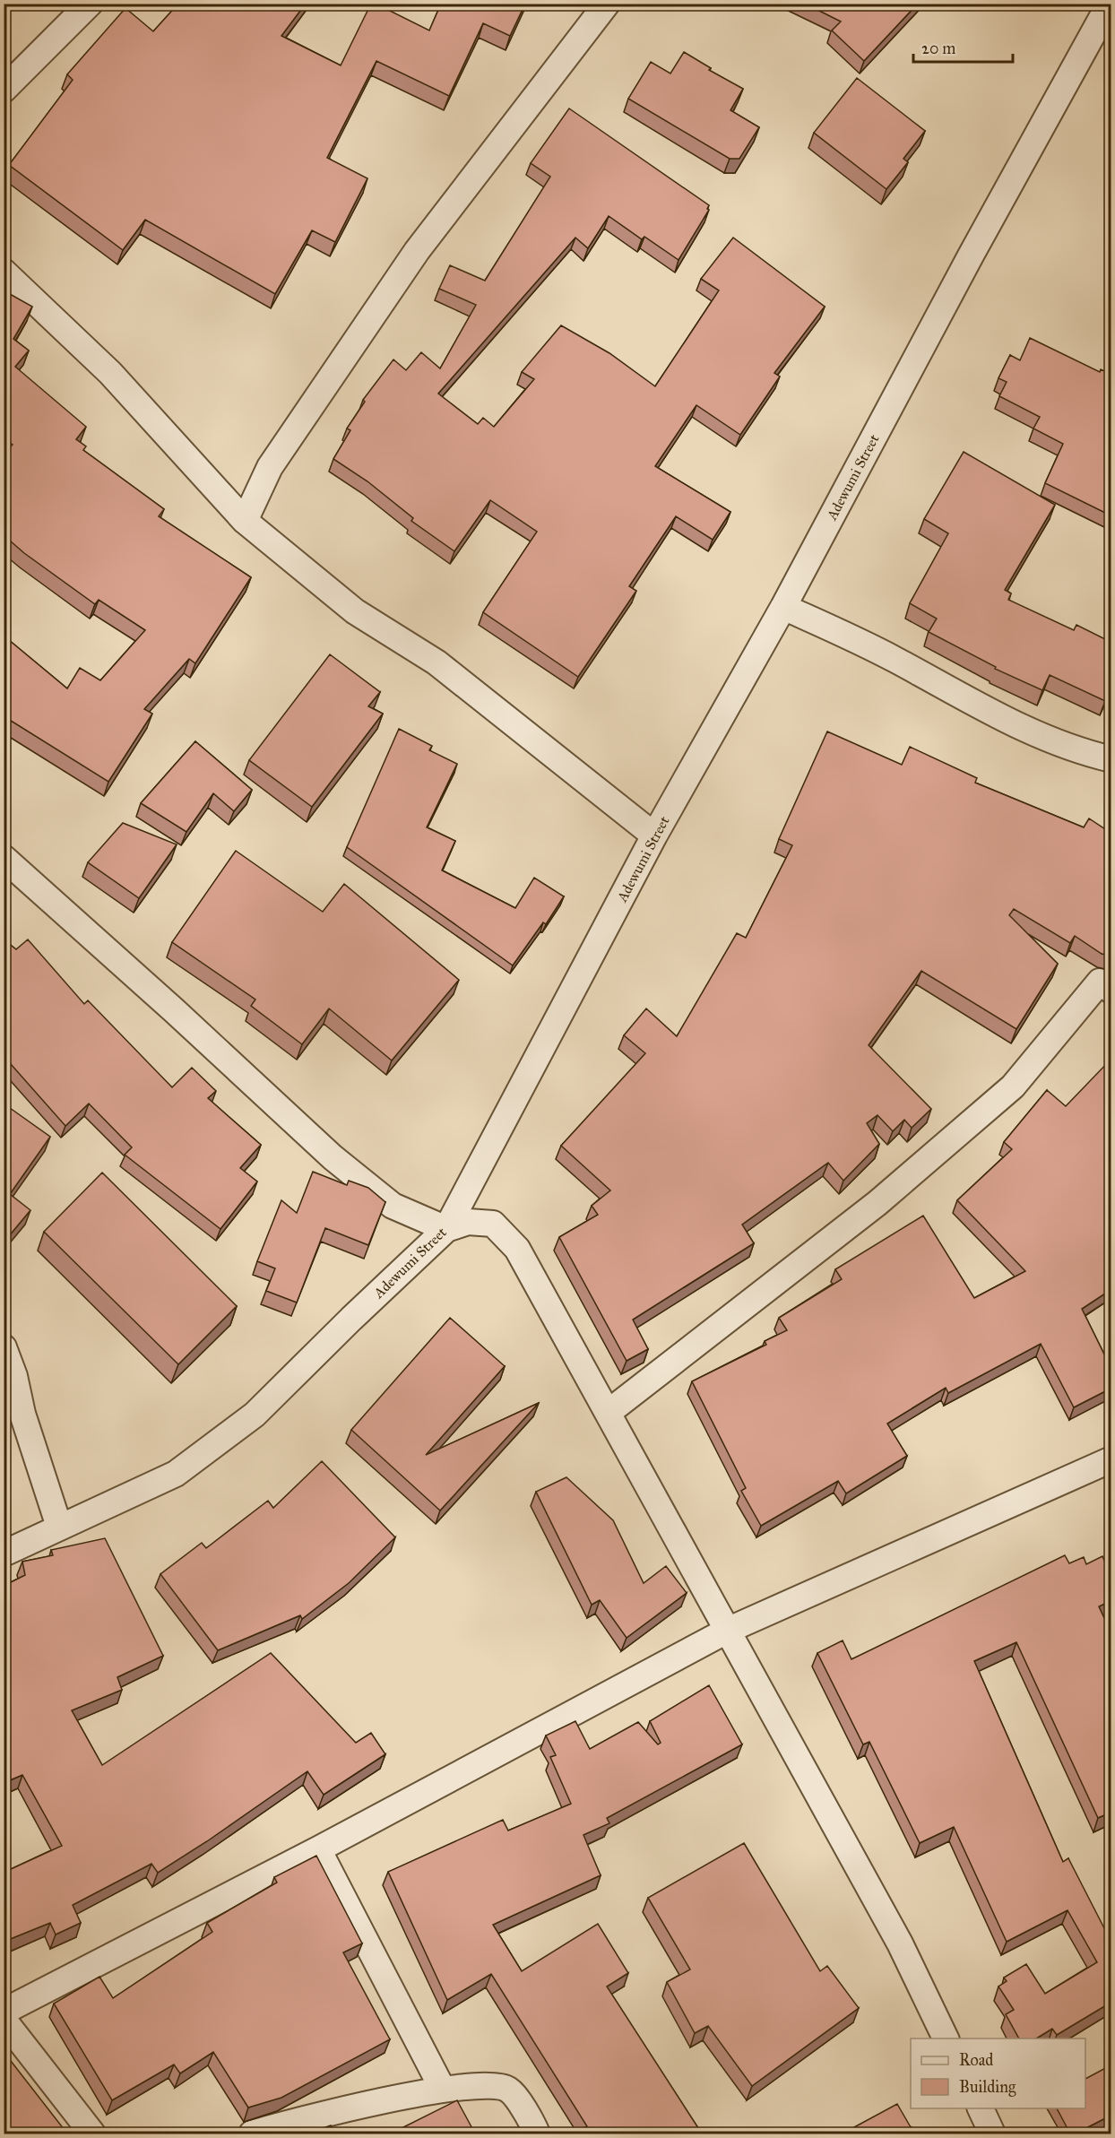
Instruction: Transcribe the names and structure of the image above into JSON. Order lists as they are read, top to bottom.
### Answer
{
  "streets": {
    "street": ["Adewumi Street"]
  },
  "legend": ["Road", "Building"],
  "scale_bar": "20 m"
}
